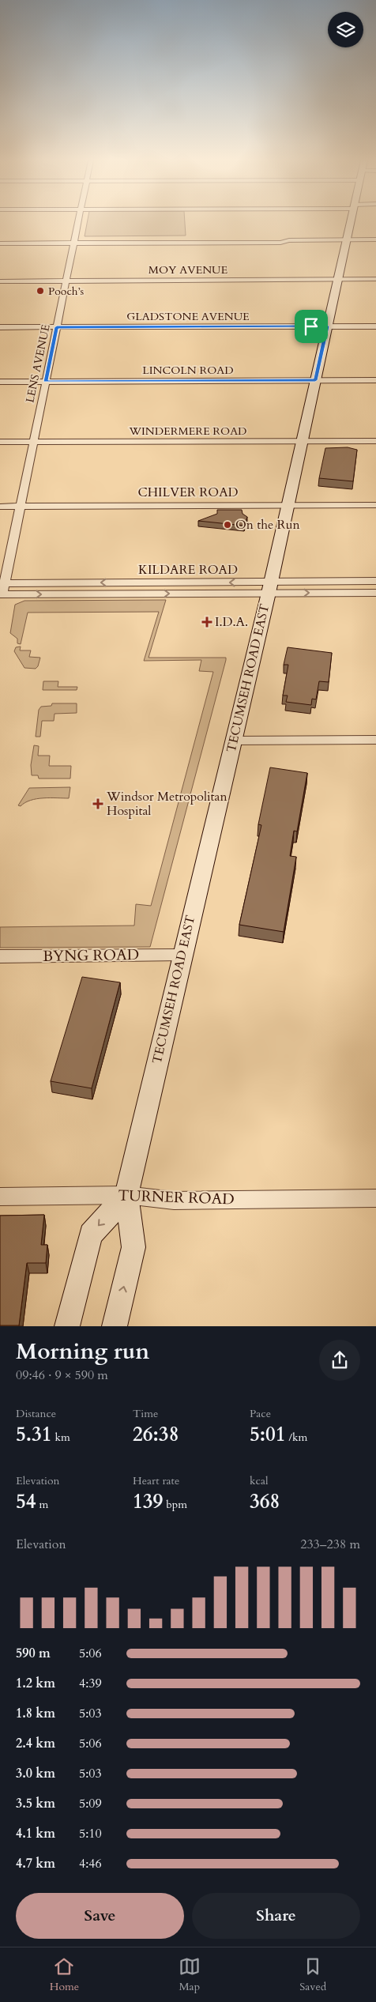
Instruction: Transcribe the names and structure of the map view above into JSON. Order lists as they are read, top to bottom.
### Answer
{
  "streets": {
    "main road": ["TECUMSEH ROAD EAST"],
    "street": [
      "MOY AVENUE",
      "GLADSTONE AVENUE",
      "LENS AVENUE",
      "LINCOLN ROAD",
      "WINDERMERE ROAD",
      "CHILVER ROAD",
      "KILDARE ROAD",
      "BYNG ROAD",
      "TURNER ROAD"
    ]
  },
  "crossings": [
    ["MOY AVENUE", "LENS AVENUE"],
    ["MOY AVENUE", "TECUMSEH ROAD EAST"],
    ["GLADSTONE AVENUE", "LENS AVENUE"],
    ["GLADSTONE AVENUE", "TECUMSEH ROAD EAST"],
    ["LENS AVENUE", "LINCOLN ROAD"],
    ["LENS AVENUE", "WINDERMERE ROAD"],
    ["LENS AVENUE", "CHILVER ROAD"],
    ["LENS AVENUE", "KILDARE ROAD"],
    ["LINCOLN ROAD", "TECUMSEH ROAD EAST"],
    ["WINDERMERE ROAD", "TECUMSEH ROAD EAST"],
    ["CHILVER ROAD", "TECUMSEH ROAD EAST"],
    ["KILDARE ROAD", "TECUMSEH ROAD EAST"],
    ["TECUMSEH ROAD EAST", "BYNG ROAD"],
    ["TECUMSEH ROAD EAST", "TURNER ROAD"]
  ],
  "places": {
    "other": ["Pooch’s", "On the Run"],
    "health": ["I.D.A.", "Windsor Metropolitan Hospital"]
  },
  "page": {
    "heading": ["Morning run", "09:46 · 9 × 590 m"],
    "stats": [
      ["Distance", "5.31 km"],
      ["Time", "26:38"],
      ["Pace", "5:01 /km"],
      ["Elevation", "54 m"],
      ["Heart rate", "139 bpm"],
      ["kcal", "368"]
    ],
    "chart": ["Elevation", "233–238 m"],
    "list": [
      {
        "name": "590 m",
        "note": "5:06"
      },
      {
        "name": "1.2 km",
        "note": "4:39"
      },
      {
        "name": "1.8 km",
        "note": "5:03"
      },
      {
        "name": "2.4 km",
        "note": "5:06"
      },
      {
        "name": "3.0 km",
        "note": "5:03"
      },
      {
        "name": "3.5 km",
        "note": "5:09"
      },
      {
        "name": "4.1 km",
        "note": "5:10"
      },
      {
        "name": "4.7 km",
        "note": "4:46"
      }
    ],
    "buttons": ["Save", "Share"],
    "tabs": ["Home", "Map", "Saved"]
  }
}
